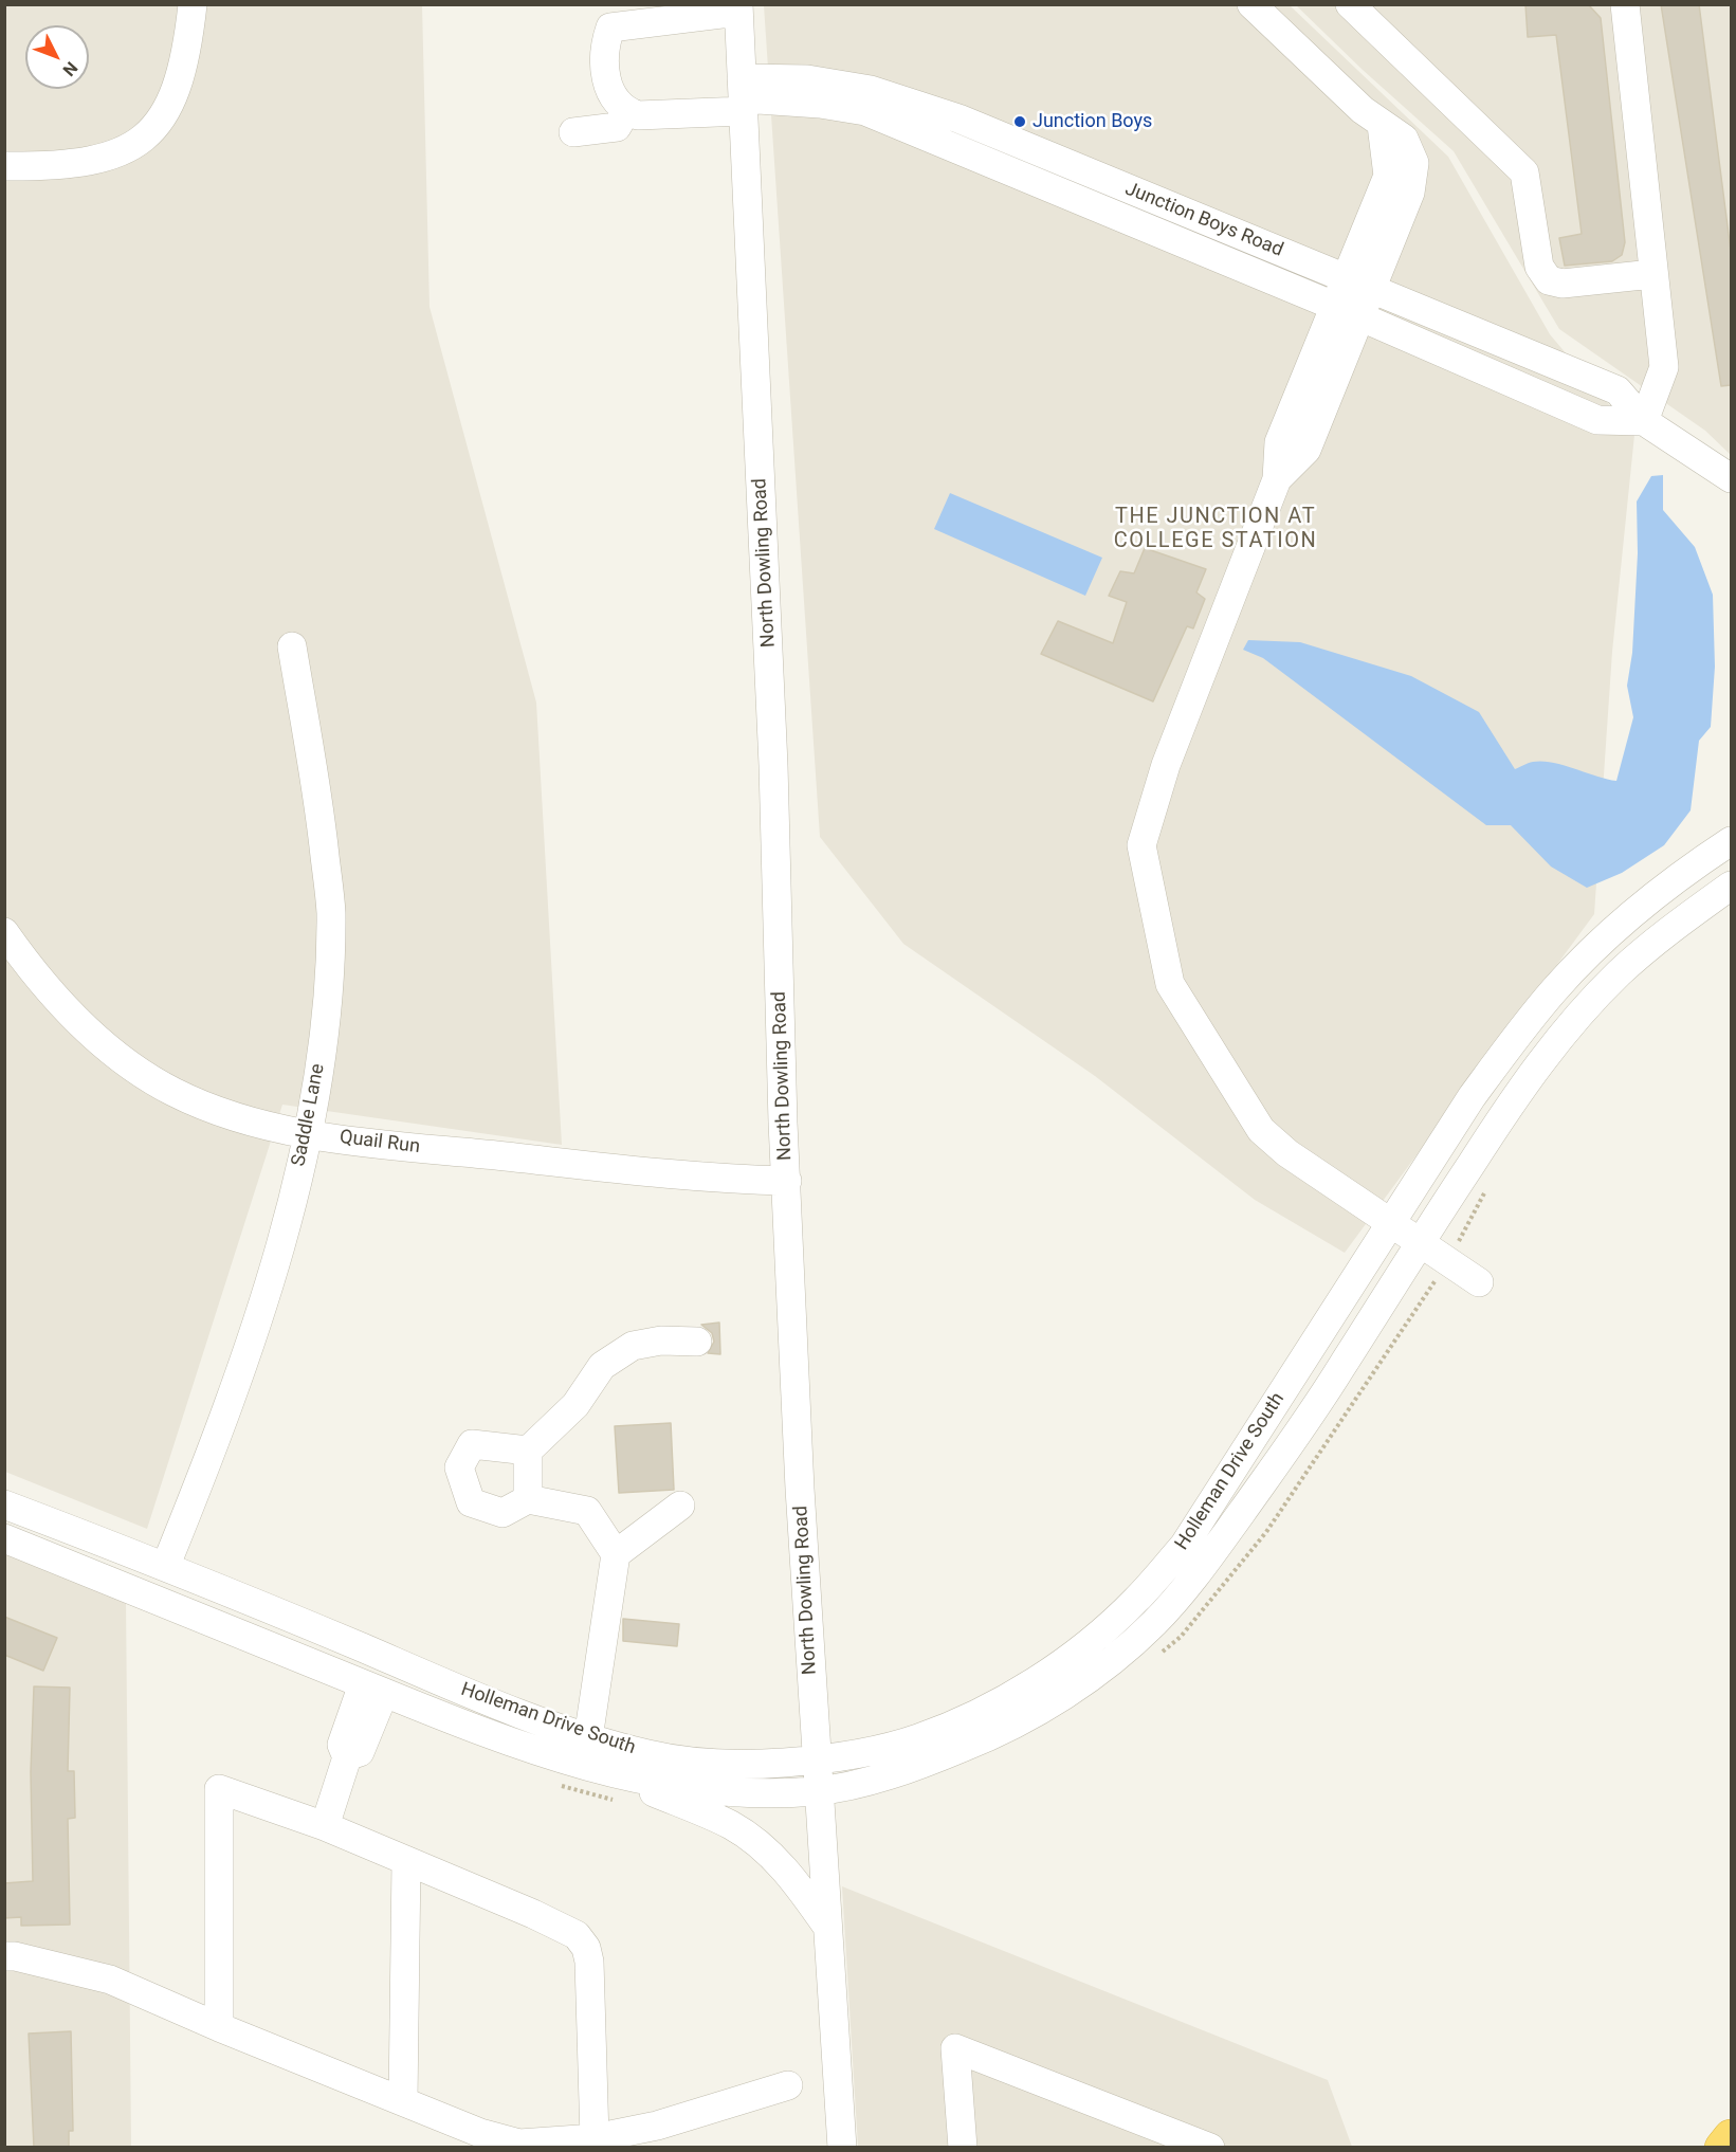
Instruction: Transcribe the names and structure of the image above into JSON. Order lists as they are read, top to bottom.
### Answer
{
  "streets": {
    "street": [
      "Junction Boys Road",
      "North Dowling Road",
      "Saddle Lane",
      "Quail Run",
      "Holleman Drive South"
    ]
  },
  "crossings": [
    ["Junction Boys Road", "North Dowling Road"],
    ["North Dowling Road", "Quail Run"],
    ["North Dowling Road", "Holleman Drive South"],
    ["Saddle Lane", "Quail Run"],
    ["Saddle Lane", "Holleman Drive South"]
  ],
  "districts": ["THE JUNCTION AT COLLEGE STATION"],
  "places": ["Junction Boys"],
  "north": "bottom right"
}
